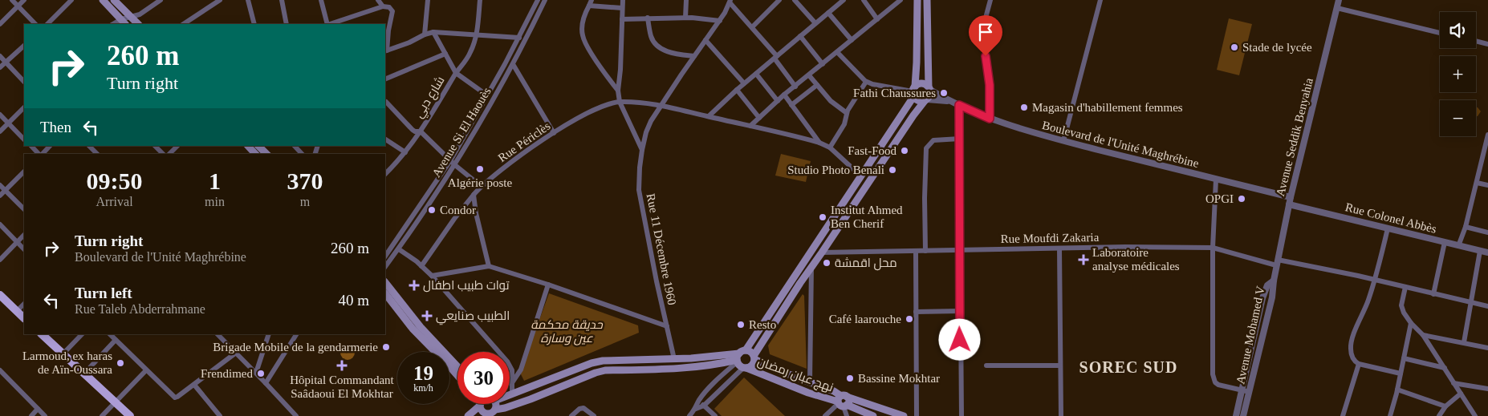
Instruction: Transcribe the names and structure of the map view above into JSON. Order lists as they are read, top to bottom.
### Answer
{
  "streets": {
    "main road": ["نهج عبان رمضان"],
    "street": [
      "شارع دبي",
      "Avenue Si El Haouès",
      "Avenue Seddik Benyahia",
      "Rue Périclès",
      "Boulevard de l'Unité Maghrébine",
      "Rue Colonel Abbès",
      "Rue Moufdi Zakaria",
      "Rue 11 Décembre 1960",
      "Avenue Mohamed V"
    ]
  },
  "crossings": [
    ["Avenue Seddik Benyahia", "Boulevard de l'Unité Maghrébine"],
    ["Avenue Seddik Benyahia", "Rue Colonel Abbès"],
    ["Avenue Seddik Benyahia", "Rue Moufdi Zakaria"],
    ["Avenue Seddik Benyahia", "Avenue Mohamed V"],
    ["Rue Périclès", "Rue 11 Décembre 1960"]
  ],
  "districts": ["SOREC SUD"],
  "parks": ["حديقة محكمة عين وسارة"],
  "places": {
    "other": [
      "Stade de lycée",
      "Fathi Chaussures",
      "Magasin d'habillement femmes",
      "Fast-Food",
      "Algérie poste",
      "Studio Photo Benali",
      "OPGI",
      "Condor",
      "Institut Ahmed Ben Cherif",
      "محل اقمشة",
      "Café laarouche",
      "Resto",
      "Brigade Mobile de la gendarmerie",
      "Larmoud, ex haras de Aïn-Oussara",
      "Frendimed",
      "Bassine Mokhtar"
    ],
    "health": [
      "Laboratoire analyse médicales",
      "توات طبيب اطفال",
      "الطبيب صنايعي",
      "Hôpital Commandant Saâdaoui El Mokhtar"
    ]
  },
  "page": {
    "map_buttons": ["+", "−"],
    "turn": ["260 m", "Turn right"],
    "then": "Then",
    "eta": [
      "09:50",
      "Arrival",
      "1",
      "min",
      "370",
      "m"
    ],
    "list": [
      {
        "name": "Turn right",
        "note": "Boulevard de l'Unité Maghrébine",
        "value": "260 m"
      },
      {
        "name": "Turn left",
        "note": "Rue Taleb Abderrahmane",
        "value": "40 m"
      }
    ],
    "speed": "19 km/h",
    "limit": "30"
  }
}
